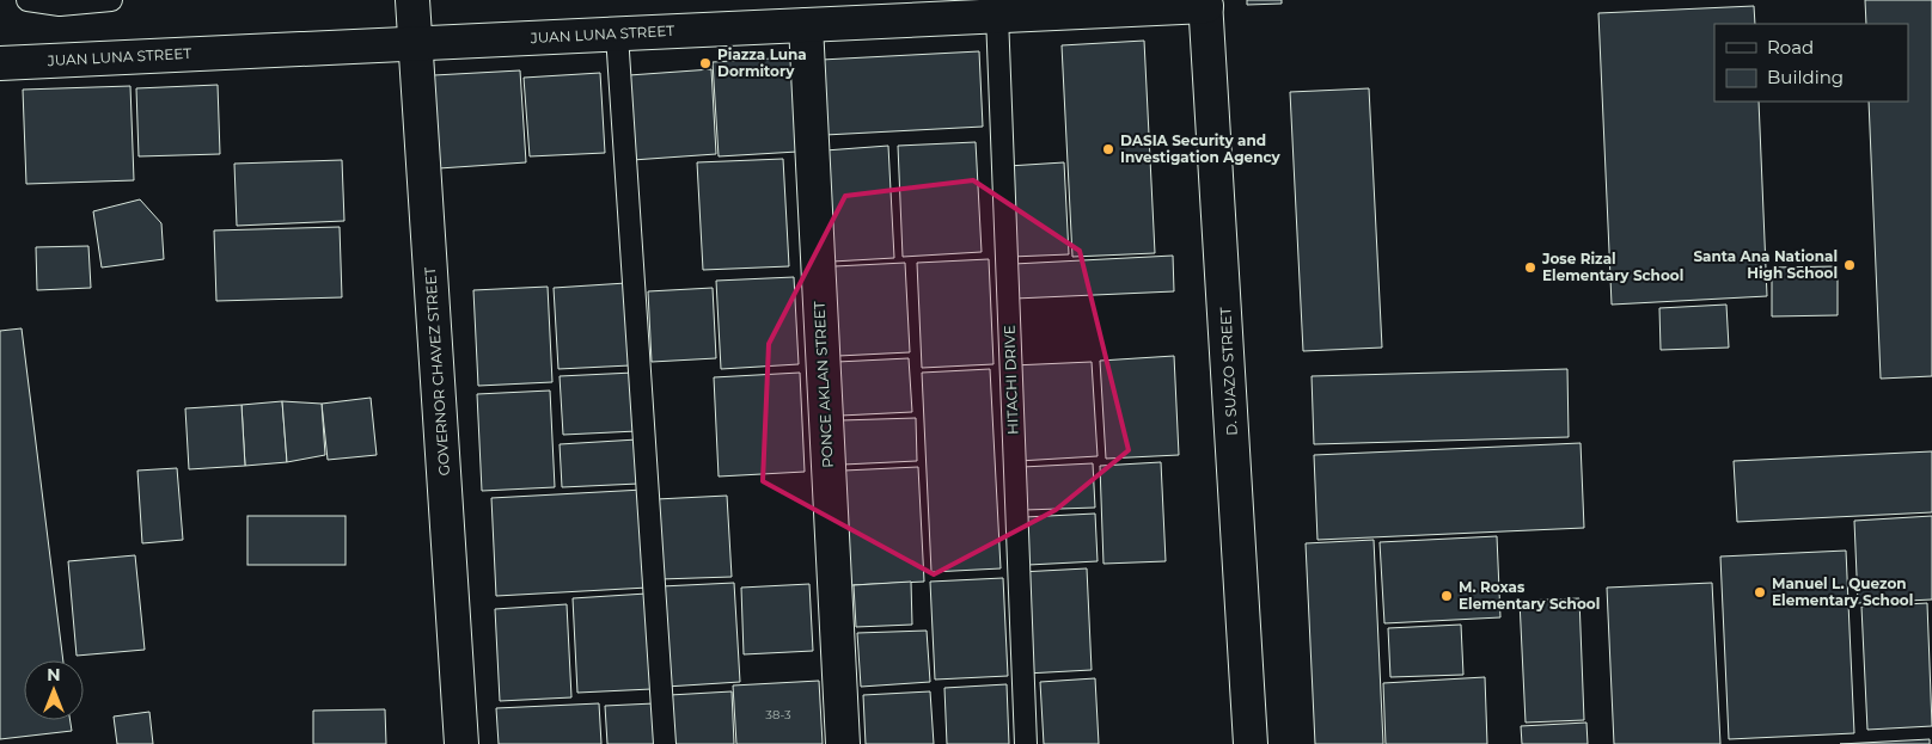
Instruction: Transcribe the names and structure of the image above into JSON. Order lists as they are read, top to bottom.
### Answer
{
  "streets": {
    "street": [
      "JUAN LUNA STREET",
      "GOVERNOR CHAVEZ STREET",
      "D. SUAZO STREET",
      "PONCE AKLAN STREET"
    ],
    "lane": ["HITACHI DRIVE"]
  },
  "crossings": [
    ["JUAN LUNA STREET", "GOVERNOR CHAVEZ STREET"],
    ["JUAN LUNA STREET", "D. SUAZO STREET"],
    ["JUAN LUNA STREET", "HITACHI DRIVE"],
    ["JUAN LUNA STREET", "PONCE AKLAN STREET"]
  ],
  "places": [
    "Piazza Luna Dormitory",
    "DASIA Security and Investigation Agency",
    "Santa Ana National High School",
    "Jose Rizal Elementary School",
    "Manuel L. Quezon Elementary School",
    "M. Roxas Elementary School"
  ],
  "house_numbers": ["38-3"],
  "legend": ["Road", "Building"],
  "north": "top"
}
